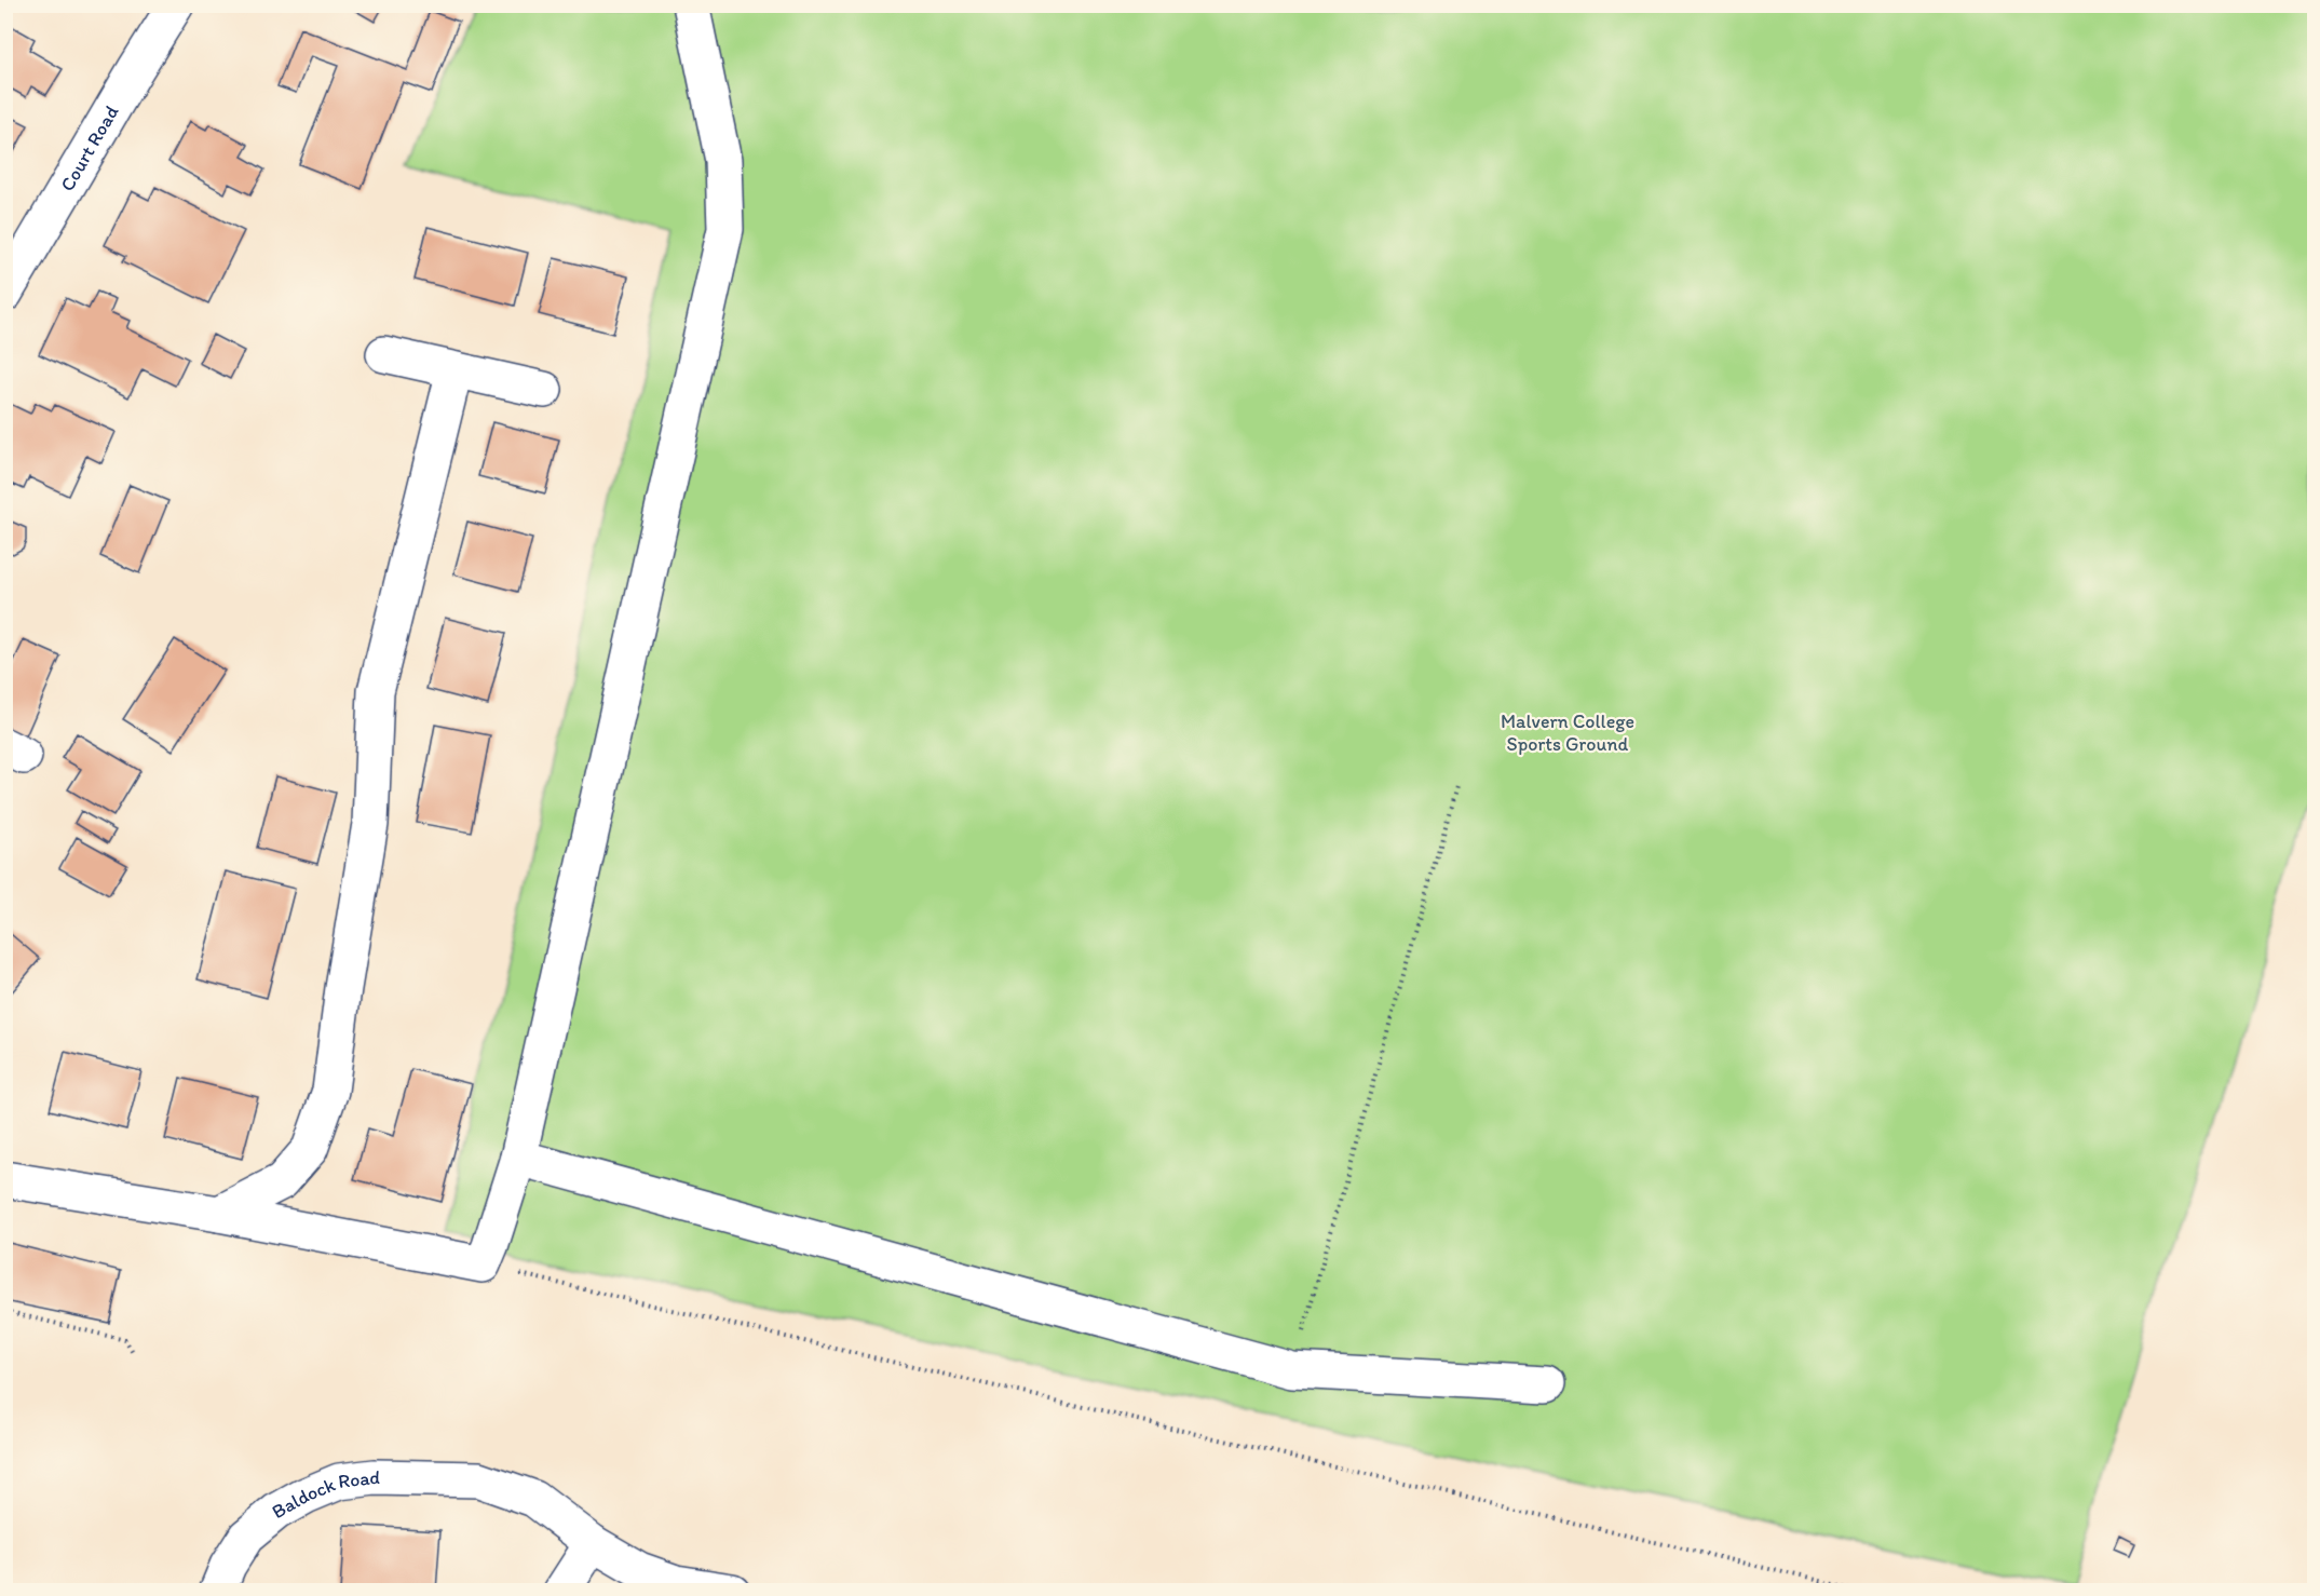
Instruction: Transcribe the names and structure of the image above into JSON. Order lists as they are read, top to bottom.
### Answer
{
  "streets": {
    "street": ["Court Road", "Baldock Road"]
  },
  "parks": ["Malvern College Sports Ground"]
}
